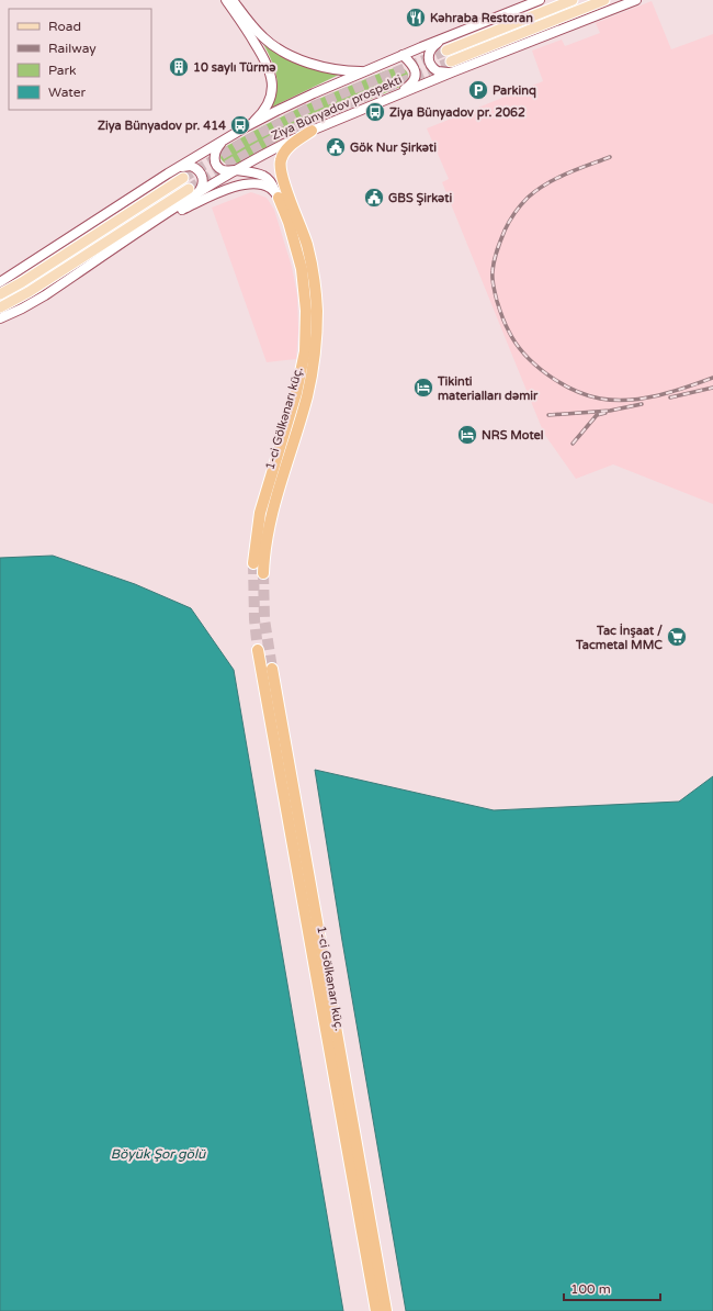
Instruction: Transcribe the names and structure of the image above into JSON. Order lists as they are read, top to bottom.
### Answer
{
  "streets": {
    "highway": ["1-ci Gölkənarı küç."],
    "main road": ["Ziya Bünyadov prospekti"]
  },
  "crossings": [
    ["Ziya Bünyadov prospekti", "1-ci Gölkənarı küç."]
  ],
  "water": ["Böyük Şor gölü"],
  "places": {
    "restaurant": ["Kəhraba Restoran"],
    "building": ["10 saylı Türmə"],
    "parking": ["Parkinq"],
    "bus stop": ["Ziya Bünyadov pr. 2062", "Ziya Bünyadov pr. 414"],
    "public building": ["Gök Nur Şirkəti", "GBS Şirkəti"],
    "hotel": ["Tikinti materialları dəmir", "NRS Motel"],
    "supermarket": ["Tac İnşaat / Tacmetal MMC"]
  },
  "legend": [
    "Road",
    "Railway",
    "Park",
    "Water"
  ],
  "scale_bar": "100 m"
}
